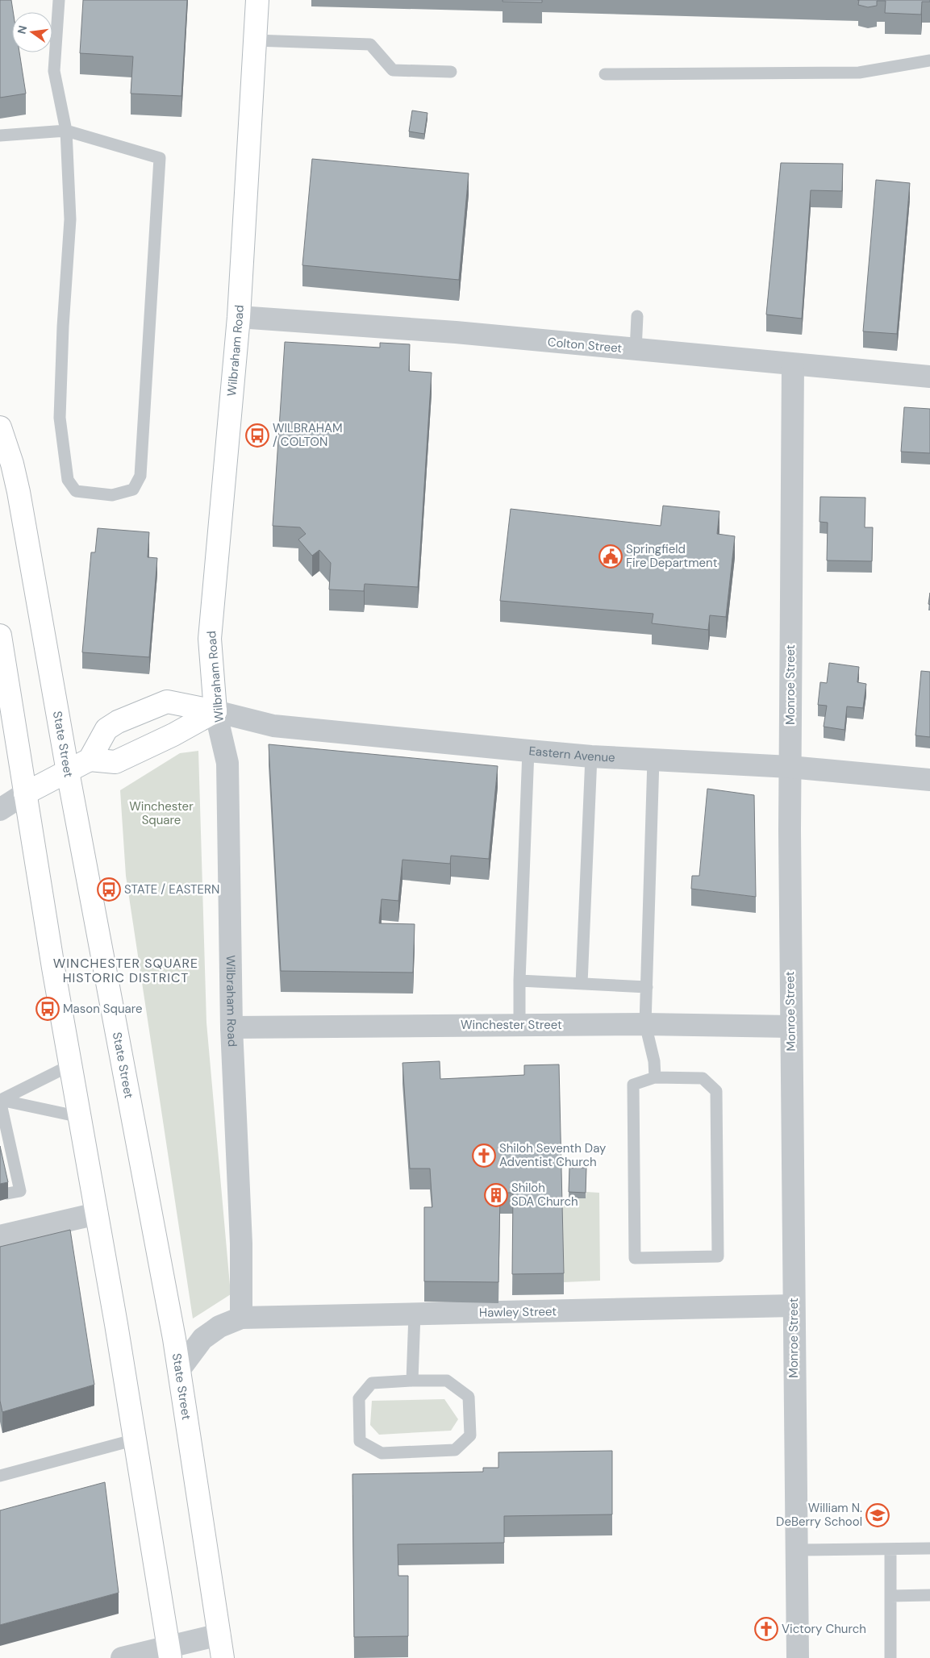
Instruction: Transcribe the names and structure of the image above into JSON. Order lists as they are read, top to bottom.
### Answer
{
  "streets": {
    "main road": ["Wilbraham Road", "State Street", "Eastern Avenue"],
    "street": [
      "Colton Street",
      "Monroe Street",
      "Winchester Street",
      "Hawley Street"
    ]
  },
  "crossings": [
    ["Colton Street", "Wilbraham Road"],
    ["Colton Street", "Monroe Street"],
    ["Wilbraham Road", "Eastern Avenue"],
    ["Wilbraham Road", "Winchester Street"],
    ["Wilbraham Road", "Hawley Street"],
    ["Monroe Street", "Eastern Avenue"],
    ["Monroe Street", "Winchester Street"],
    ["Monroe Street", "Hawley Street"]
  ],
  "districts": ["WINCHESTER SQUARE HISTORIC DISTRICT"],
  "parks": ["Winchester Square"],
  "places": {
    "bus stop": ["WILBRAHAM / COLTON", "STATE / EASTERN", "Mason Square"],
    "public building": ["Springfield Fire Department"],
    "church": ["Shiloh Seventh Day Adventist Church", "Victory Church"],
    "building": ["Shiloh SDA Church"],
    "school or university": ["William N. DeBerry School"]
  },
  "north": "left"
}
